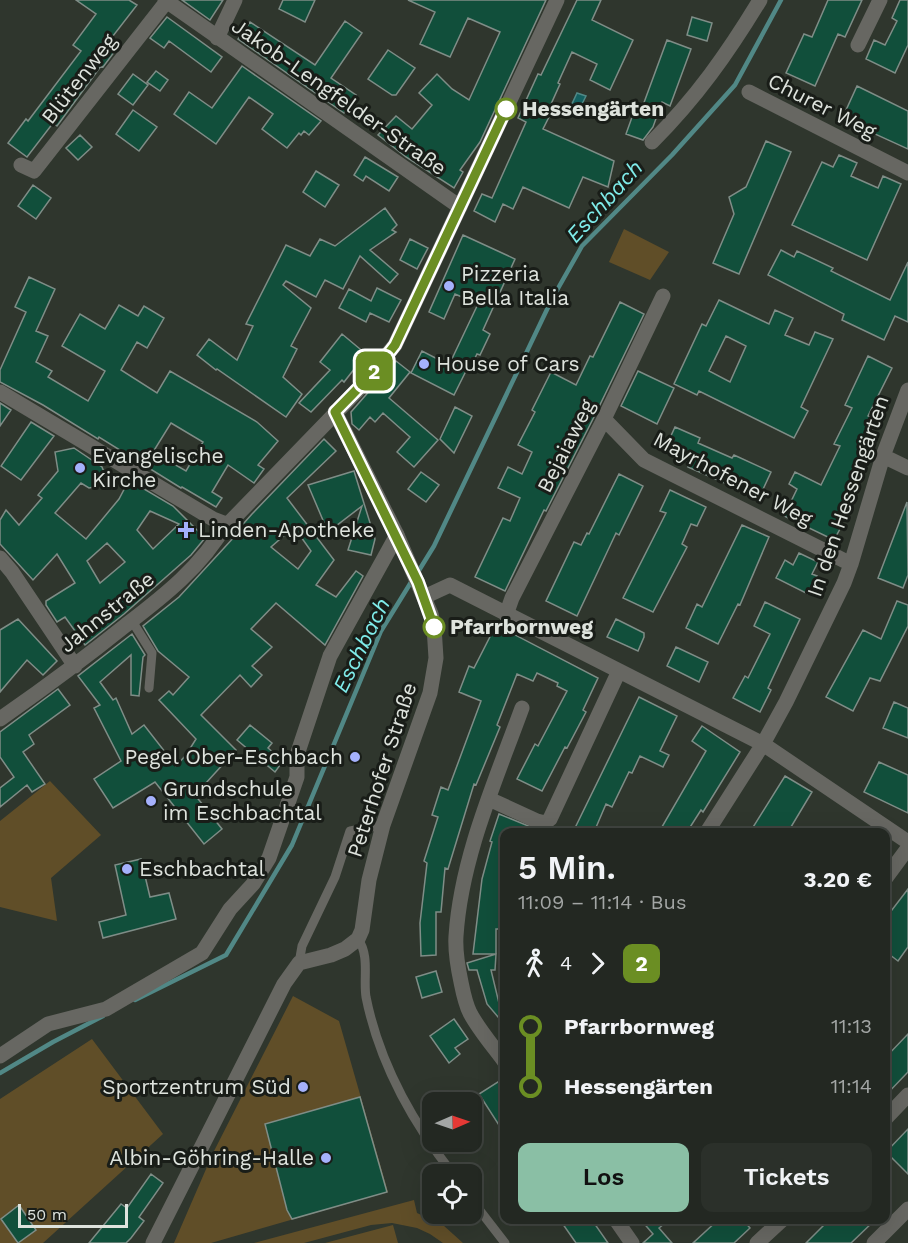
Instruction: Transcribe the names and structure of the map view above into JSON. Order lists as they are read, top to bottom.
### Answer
{
  "streets": {
    "street": [
      "Blütenweg",
      "Jakob-Lengfelder-Straße",
      "Churer Weg",
      "Bejaiaweg",
      "Mayrhofener Weg",
      "In den Hessengärten",
      "Jahnstraße",
      "Peterhofer Straße"
    ]
  },
  "crossings": [
    ["Blütenweg", "Jakob-Lengfelder-Straße"],
    ["Jakob-Lengfelder-Straße", "Jahnstraße"],
    ["Bejaiaweg", "Mayrhofener Weg"],
    ["Mayrhofener Weg", "In den Hessengärten"],
    ["Jahnstraße", "Peterhofer Straße"]
  ],
  "water": ["Eschbach"],
  "places": {
    "other": [
      "Hessengärten",
      "Pizzeria Bella Italia",
      "House of Cars",
      "Evangelische Kirche",
      "Pfarrbornweg",
      "Pegel Ober-Eschbach",
      "Grundschule im Eschbachtal",
      "Eschbachtal",
      "Sportzentrum Süd",
      "Albin-Göhring-Halle"
    ],
    "health": ["Linden-Apotheke"]
  },
  "lines": ["bus line 2"],
  "scale_bar": "50 m",
  "north": "right",
  "page": {
    "on_map": "2",
    "heading": ["5 Min.", "11:09 – 11:14 · Bus", "3.20 €"],
    "legs": ["4", "2"],
    "list": [
      {
        "name": "Pfarrbornweg",
        "value": "11:13"
      },
      {
        "name": "Hessengärten",
        "value": "11:14"
      }
    ],
    "buttons": ["Los", "Tickets"],
    "scale": "50 m"
  }
}
